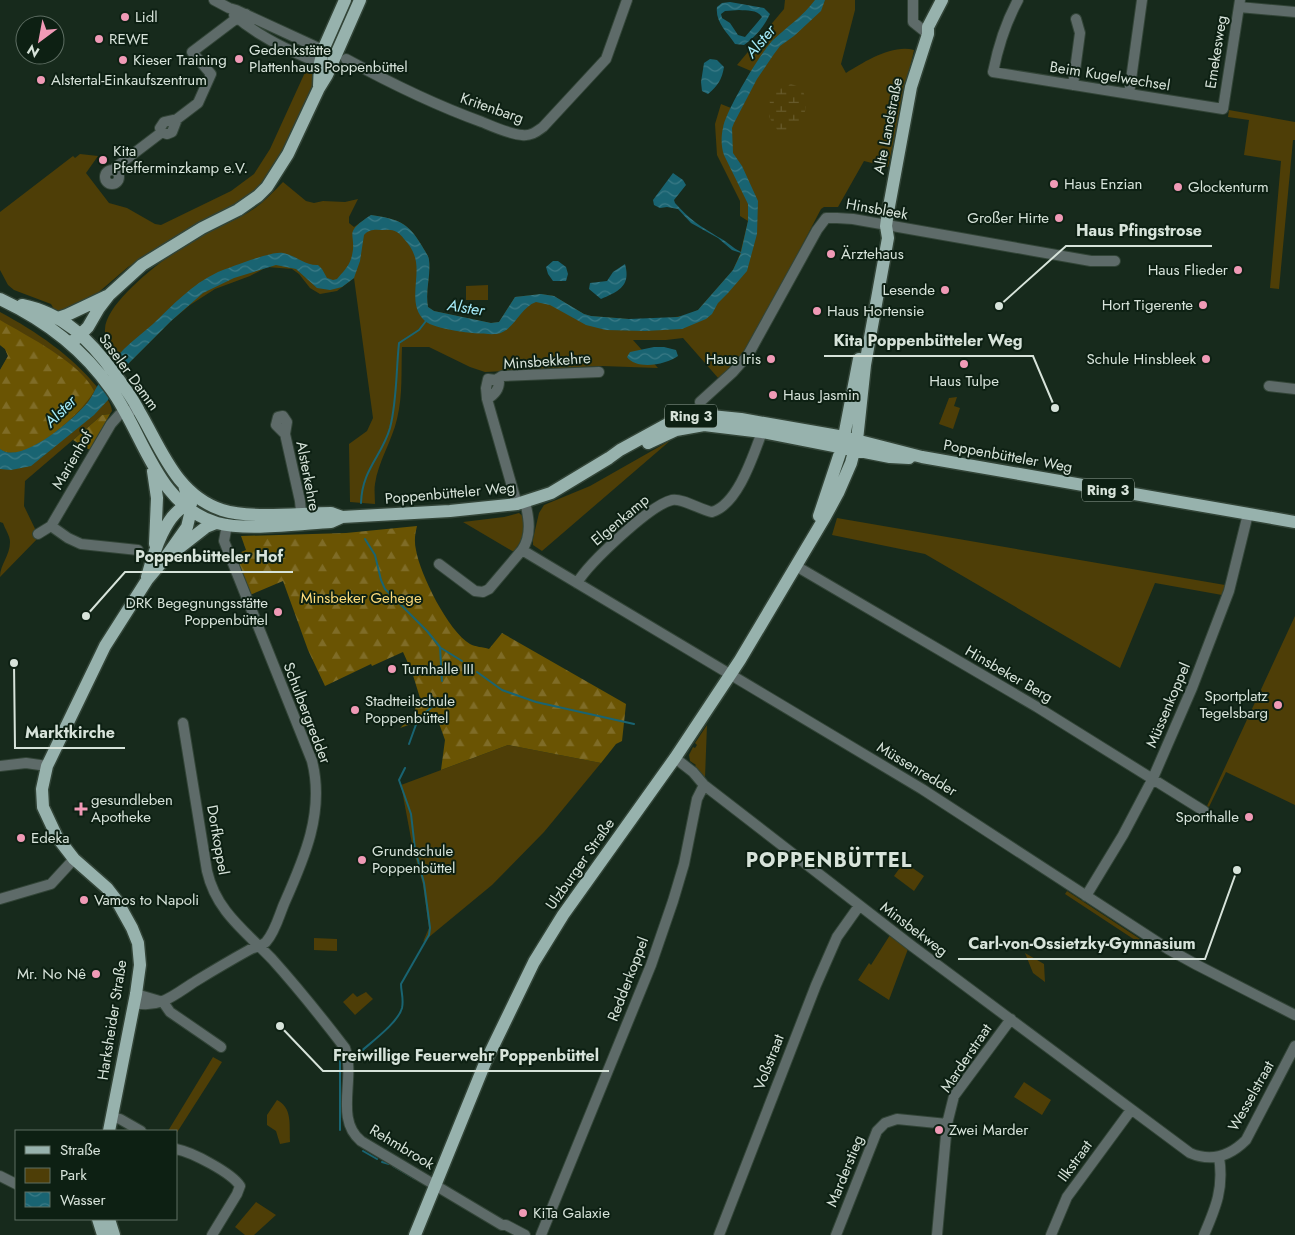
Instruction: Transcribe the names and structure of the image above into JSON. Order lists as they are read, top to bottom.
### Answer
{
  "streets": {
    "main road": [
      "Alte Landstraße",
      "Saseler Damm",
      "Ring 3",
      "Poppenbütteler Weg",
      "Ulzburger Straße",
      "Harksheider Straße"
    ],
    "street": [
      "Emekesweg",
      "Beim Kugelwechsel",
      "Kritenbarg",
      "Hinsbleek",
      "Minsbekkehre",
      "Marienhof",
      "Alsterkehre",
      "Elgenkamp",
      "Hinsbeker Berg",
      "Müssenkoppel",
      "Schulbergredder",
      "Müssenredder",
      "Dorfkoppel",
      "Minsbekweg",
      "Redderkoppel",
      "Marderstraat",
      "Voßstraat",
      "Wesselstraat",
      "Rehmbrook",
      "Ilkstraat",
      "Marderstieg"
    ]
  },
  "crossings": [
    ["Emekesweg", "Beim Kugelwechsel"],
    ["Alte Landstraße", "Hinsbleek"],
    ["Alte Landstraße", "Poppenbütteler Weg"],
    ["Alte Landstraße", "Ulzburger Straße"],
    ["Minsbekkehre", "Poppenbütteler Weg"],
    ["Saseler Damm", "Poppenbütteler Weg"],
    ["Saseler Damm", "Marienhof"],
    ["Poppenbütteler Weg", "Alsterkehre"],
    ["Poppenbütteler Weg", "Elgenkamp"],
    ["Poppenbütteler Weg", "Müssenkoppel"],
    ["Poppenbütteler Weg", "Schulbergredder"],
    ["Poppenbütteler Weg", "Ulzburger Straße"],
    ["Elgenkamp", "Müssenredder"],
    ["Hinsbeker Berg", "Müssenkoppel"],
    ["Hinsbeker Berg", "Ulzburger Straße"],
    ["Müssenkoppel", "Müssenredder"],
    ["Schulbergredder", "Dorfkoppel"],
    ["Schulbergredder", "Harksheider Straße"],
    ["Schulbergredder", "Rehmbrook"],
    ["Müssenredder", "Ulzburger Straße"],
    ["Dorfkoppel", "Rehmbrook"],
    ["Ulzburger Straße", "Minsbekweg"],
    ["Ulzburger Straße", "Rehmbrook"],
    ["Minsbekweg", "Redderkoppel"],
    ["Minsbekweg", "Marderstraat"],
    ["Minsbekweg", "Voßstraat"],
    ["Minsbekweg", "Wesselstraat"],
    ["Minsbekweg", "Ilkstraat"],
    ["Marderstraat", "Marderstieg"]
  ],
  "districts": ["POPPENBÜTTEL"],
  "water": ["Alster"],
  "parks": ["Minsbeker Gehege"],
  "places": {
    "other": [
      "Lidl",
      "REWE",
      "Gedenkstätte Plattenhaus Poppenbüttel",
      "Kieser Training",
      "Alstertal-Einkaufszentrum",
      "Kita Pfefferminzkamp e.V.",
      "Haus Enzian",
      "Glockenturm",
      "Großer Hirte",
      "Ärztehaus",
      "Haus Flieder",
      "Lesende",
      "Hort Tigerente",
      "Haus Pfingstrose",
      "Haus Hortensie",
      "Haus Iris",
      "Schule Hinsbleek",
      "Haus Tulpe",
      "Haus Jasmin",
      "Kita Poppenbütteler Weg",
      "DRK Begegnungsstätte Poppenbüttel",
      "Poppenbütteler Hof",
      "Marktkirche",
      "Turnhalle III",
      "Sportplatz Tegelsbarg",
      "Stadtteilschule Poppenbüttel",
      "Sporthalle",
      "Edeka",
      "Grundschule Poppenbüttel",
      "Carl-von-Ossietzky-Gymnasium",
      "Vamos to Napoli",
      "Mr. No Nê",
      "Freiwillige Feuerwehr Poppenbüttel",
      "Zwei Marder",
      "KiTa Galaxie"
    ],
    "health": ["gesundleben Apotheke"]
  },
  "legend": ["Straße", "Park", "Wasser"],
  "north": "bottom left"
}
